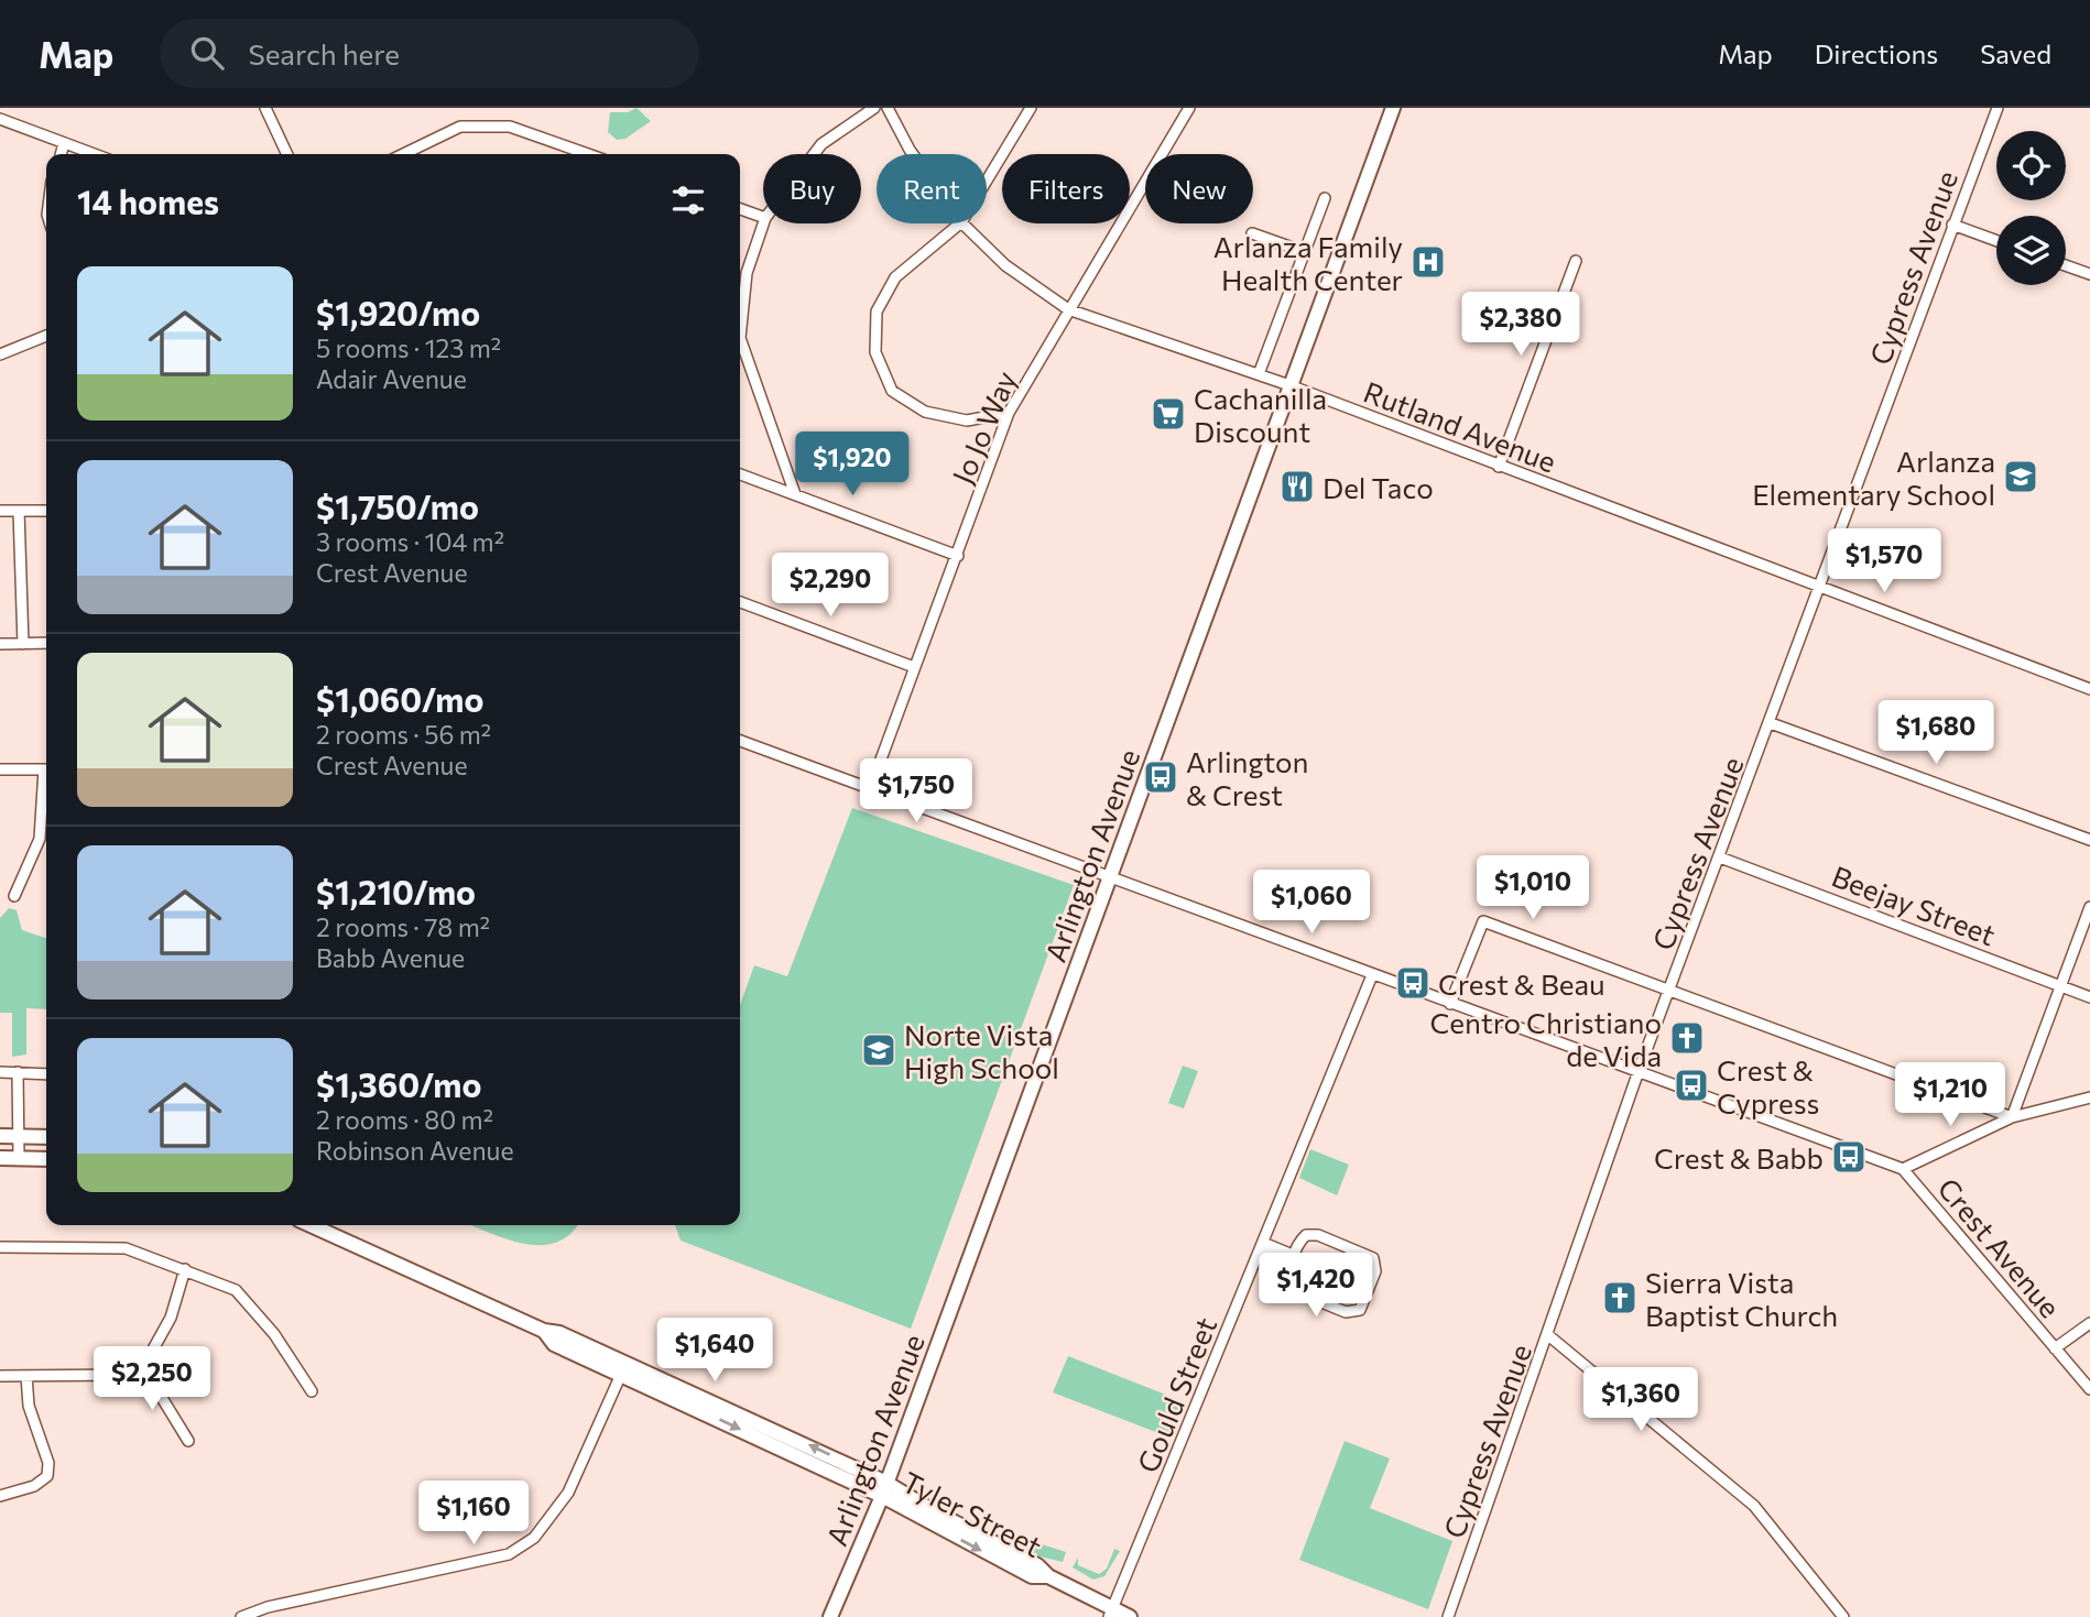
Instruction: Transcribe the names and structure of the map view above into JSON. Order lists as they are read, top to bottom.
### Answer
{
  "streets": {
    "main road": ["Arlington Avenue", "Tyler Street"],
    "street": [
      "Cypress Avenue",
      "Rutland Avenue",
      "Jo Jo Way",
      "Beejay Street",
      "Crest Avenue",
      "Gould Street"
    ]
  },
  "crossings": [
    ["Cypress Avenue", "Rutland Avenue"],
    ["Cypress Avenue", "Beejay Street"],
    ["Cypress Avenue", "Crest Avenue"],
    ["Rutland Avenue", "Jo Jo Way"],
    ["Rutland Avenue", "Arlington Avenue"],
    ["Jo Jo Way", "Crest Avenue"],
    ["Arlington Avenue", "Crest Avenue"],
    ["Arlington Avenue", "Tyler Street"],
    ["Crest Avenue", "Gould Street"],
    ["Gould Street", "Tyler Street"]
  ],
  "places": {
    "hospital": ["Arlanza Family Health Center"],
    "supermarket": ["Cachanilla Discount"],
    "school or university": ["Arlanza Elementary School", "Norte Vista High School"],
    "restaurant": ["Del Taco"],
    "bus stop": [
      "Arlington & Crest",
      "Crest & Beau",
      "Crest & Cypress",
      "Crest & Babb"
    ],
    "church": ["Centro Christiano de Vida", "Sierra Vista Baptist Church"]
  },
  "page": {
    "header": "Map",
    "search": "Search here",
    "nav": ["Map", "Directions", "Saved"],
    "chip": [
      "Buy",
      "Rent",
      "Filters",
      "New"
    ],
    "heading": "14 homes",
    "list": [
      {
        "name": "$1,920/mo",
        "note": "5 rooms · 123 m² · Adair Avenue"
      },
      {
        "name": "$1,750/mo",
        "note": "3 rooms · 104 m² · Crest Avenue"
      },
      {
        "name": "$1,060/mo",
        "note": "2 rooms · 56 m² · Crest Avenue"
      },
      {
        "name": "$1,210/mo",
        "note": "2 rooms · 78 m² · Babb Avenue"
      },
      {
        "name": "$1,360/mo",
        "note": "2 rooms · 80 m² · Robinson Avenue"
      }
    ],
    "price": [
      "$2,380",
      "$1,920",
      "$1,570",
      "$2,290",
      "$1,680",
      "$1,750",
      "$1,010",
      "$1,060",
      "$1,210",
      "$1,420",
      "$1,640",
      "$2,250",
      "$1,360",
      "$1,160"
    ]
  }
}
